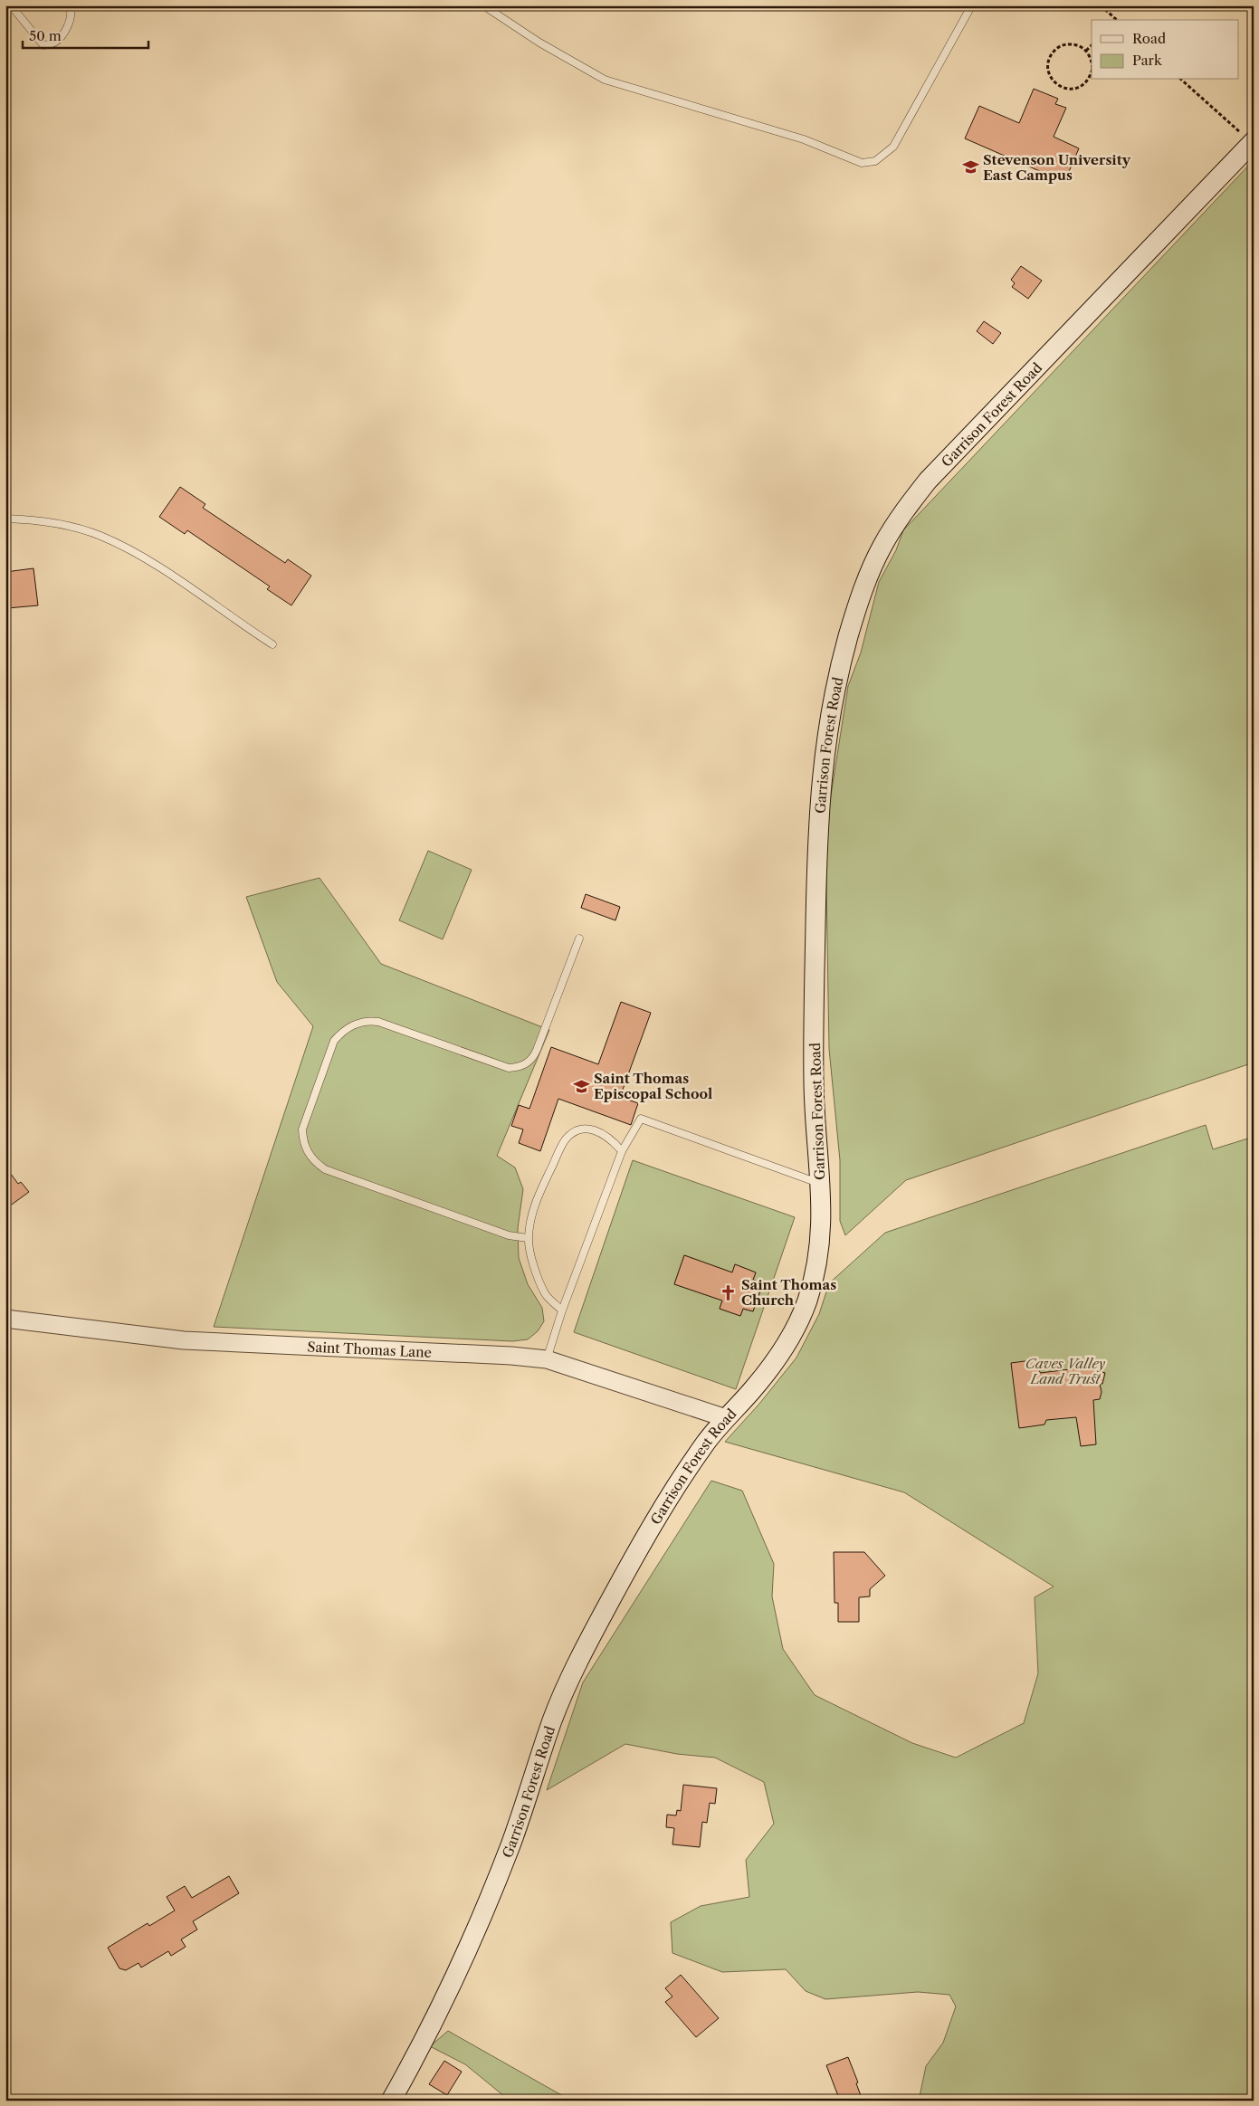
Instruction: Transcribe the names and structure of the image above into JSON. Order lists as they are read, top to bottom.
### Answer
{
  "streets": {
    "main road": ["Garrison Forest Road"],
    "street": ["Saint Thomas Lane"]
  },
  "crossings": [
    ["Garrison Forest Road", "Saint Thomas Lane"]
  ],
  "parks": ["Caves Valley Land Trust"],
  "places": {
    "school or university": ["Stevenson University East Campus", "Saint Thomas Episcopal School"],
    "church": ["Saint Thomas Church"]
  },
  "legend": ["Road", "Park"],
  "scale_bar": "50 m"
}
